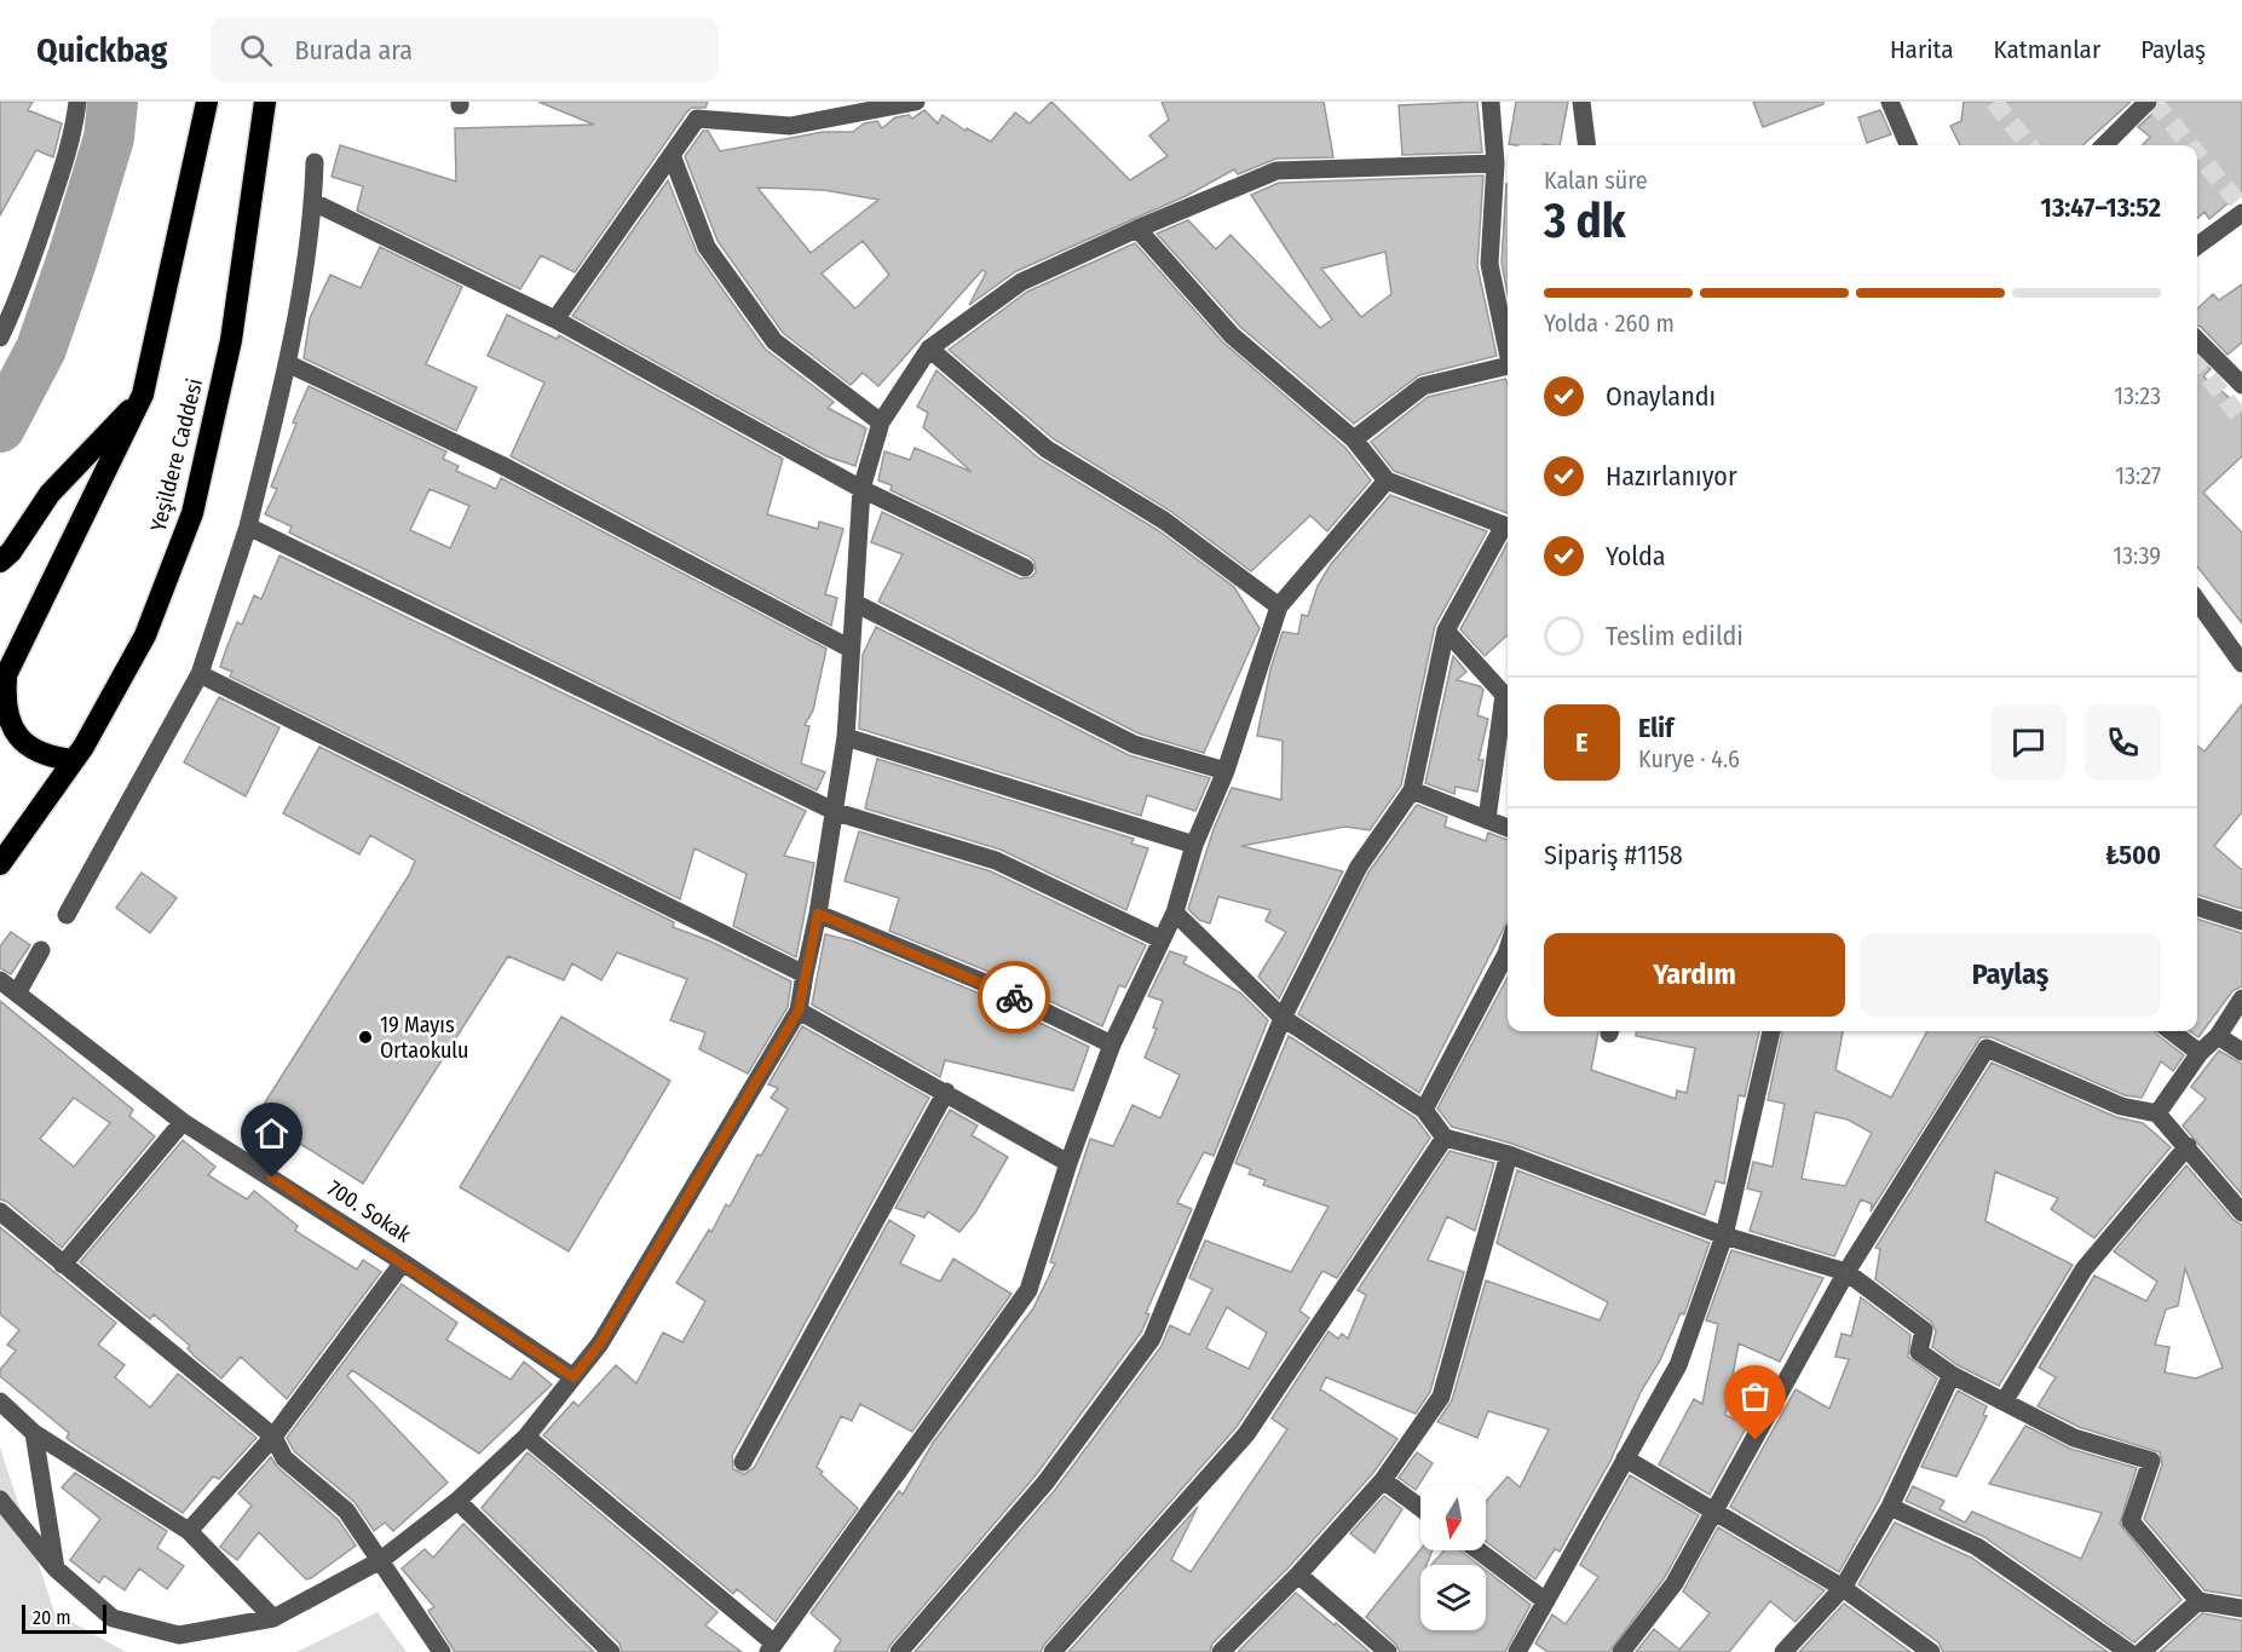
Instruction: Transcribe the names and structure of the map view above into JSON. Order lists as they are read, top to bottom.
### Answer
{
  "streets": {
    "highway": ["Yeşildere Caddesi"],
    "street": ["700. Sokak"]
  },
  "places": ["19 Mayıs Ortaokulu"],
  "scale_bar": "20 m",
  "north": "bottom",
  "page": {
    "header": "Quickbag",
    "search": "Burada ara",
    "nav": ["Harita", "Katmanlar", "Paylaş"],
    "heading": ["3 dk", "Kalan süre", "13:47–13:52"],
    "panel": [
      "Elif",
      "Kurye · 4.6",
      "Sipariş #1158",
      "₺500"
    ],
    "bar": "Yolda · 260 m",
    "list": [
      ["Onaylandı", "13:23"],
      ["Hazırlanıyor", "13:27"],
      ["Yolda", "13:39"],
      "Teslim edildi"
    ],
    "round": "E",
    "buttons": ["Yardım", "Paylaş"],
    "scale": "20 m"
  }
}
